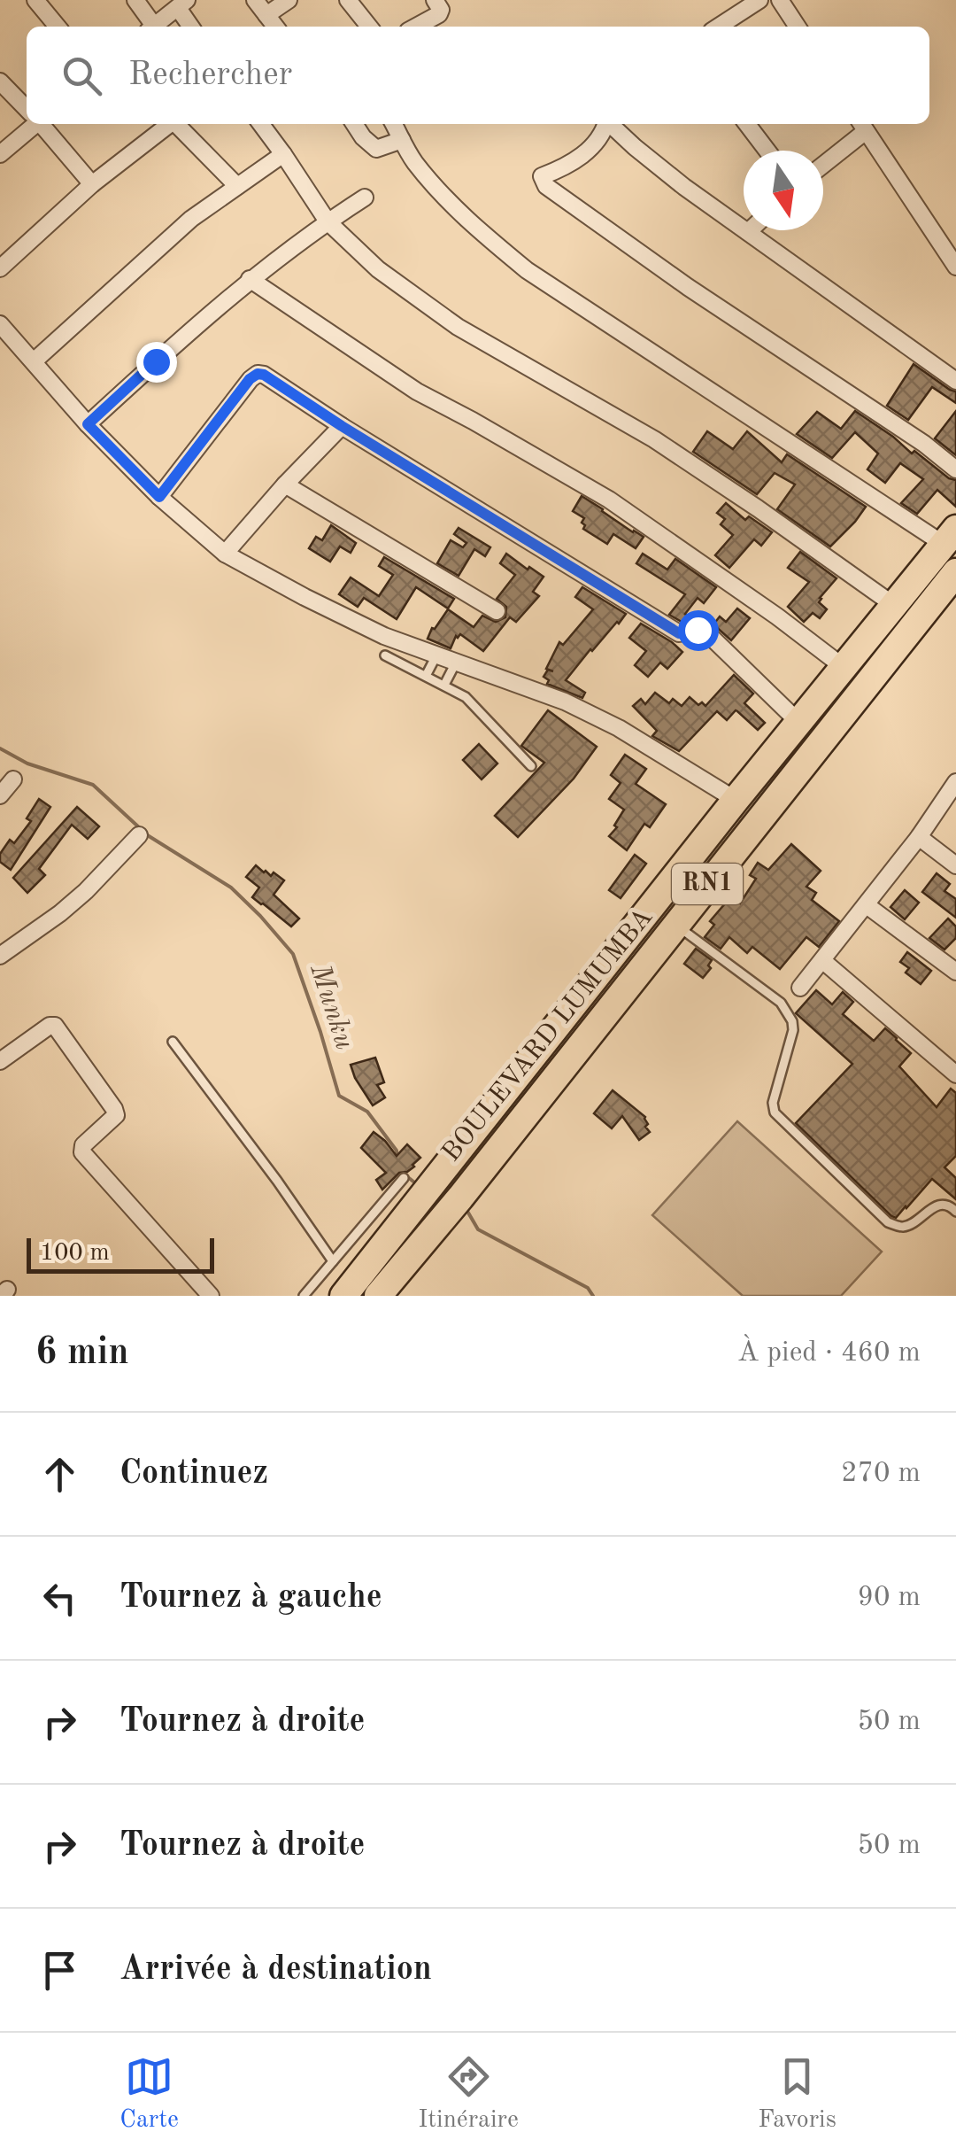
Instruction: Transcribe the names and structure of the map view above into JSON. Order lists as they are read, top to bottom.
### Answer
{
  "streets": {
    "highway": ["RN1", "BOULEVARD LUMUMBA"]
  },
  "water": ["Munku"],
  "scale_bar": "100 m",
  "north": "bottom",
  "page": {
    "search": "Rechercher",
    "scale": "100 m",
    "heading": ["6 min", "À pied · 460 m"],
    "list": [
      ["Continuez", "270 m"],
      ["Tournez à gauche", "90 m"],
      ["Tournez à droite", "50 m"],
      ["Tournez à droite", "50 m"],
      "Arrivée à destination"
    ],
    "nav": ["Carte", "Itinéraire", "Favoris"]
  }
}
